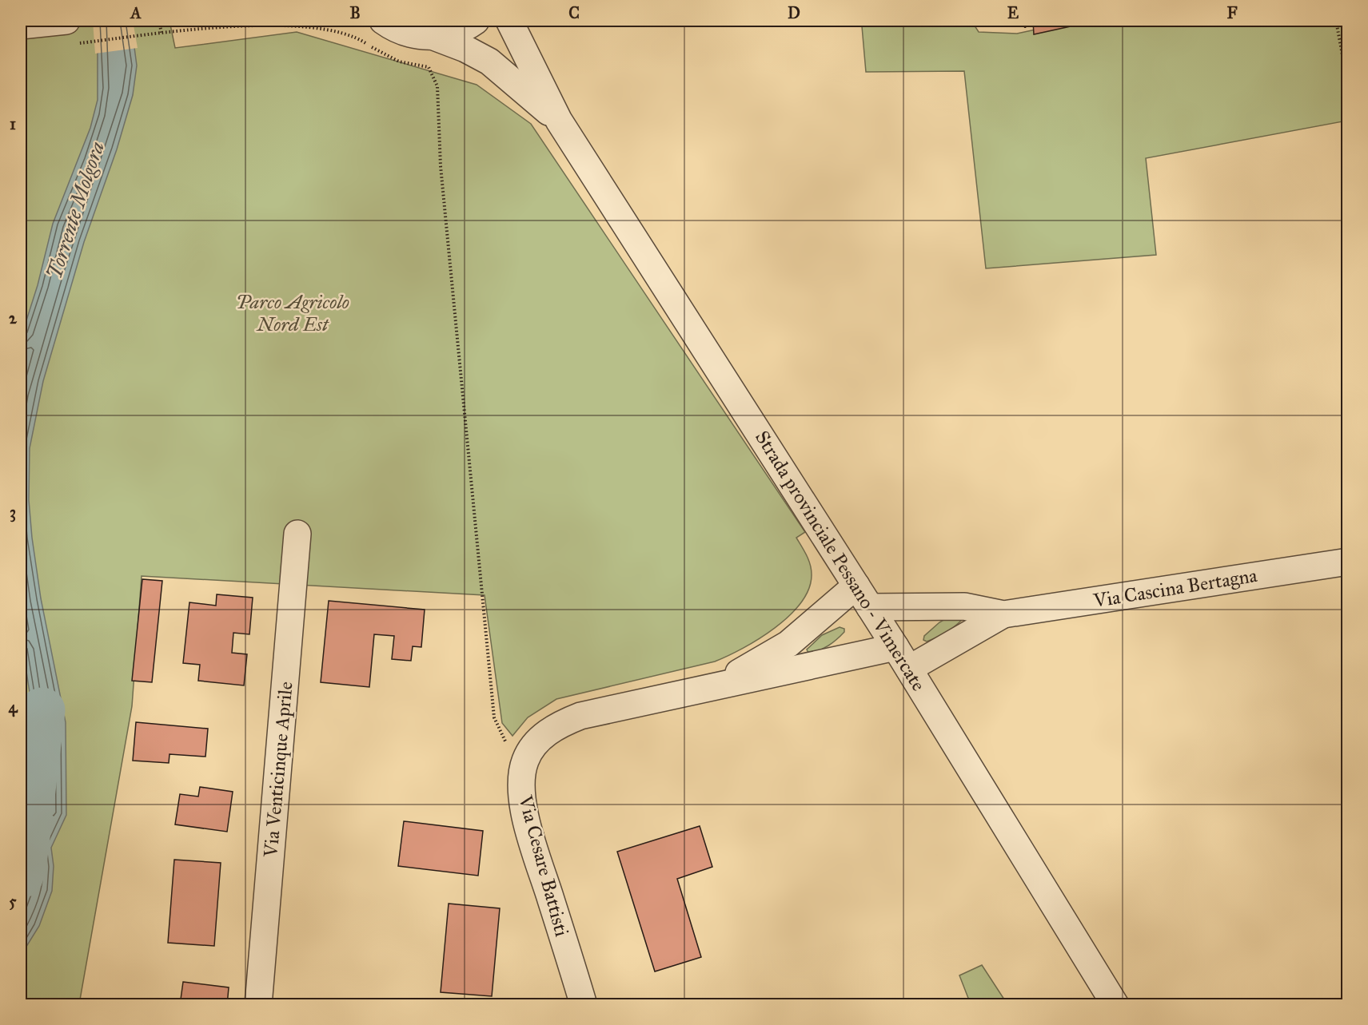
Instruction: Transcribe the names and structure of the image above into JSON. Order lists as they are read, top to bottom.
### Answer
{
  "streets": {
    "street": [
      "Strada provinciale Pessano - Vimercate",
      "Via Cascina Bertagna",
      "Via Venticinque Aprile",
      "Via Cesare Battisti"
    ]
  },
  "crossings": [
    ["Strada provinciale Pessano - Vimercate", "Via Cascina Bertagna"],
    ["Strada provinciale Pessano - Vimercate", "Via Cesare Battisti"],
    ["Via Cascina Bertagna", "Via Cesare Battisti"]
  ],
  "water": ["Torrente Molgora"],
  "parks": ["Parco Agricolo Nord Est"],
  "grid": {
    "columns": [
      "A",
      "B",
      "C",
      "D",
      "E",
      "F"
    ],
    "rows": [
      "1",
      "2",
      "3",
      "4",
      "5"
    ]
  }
}
